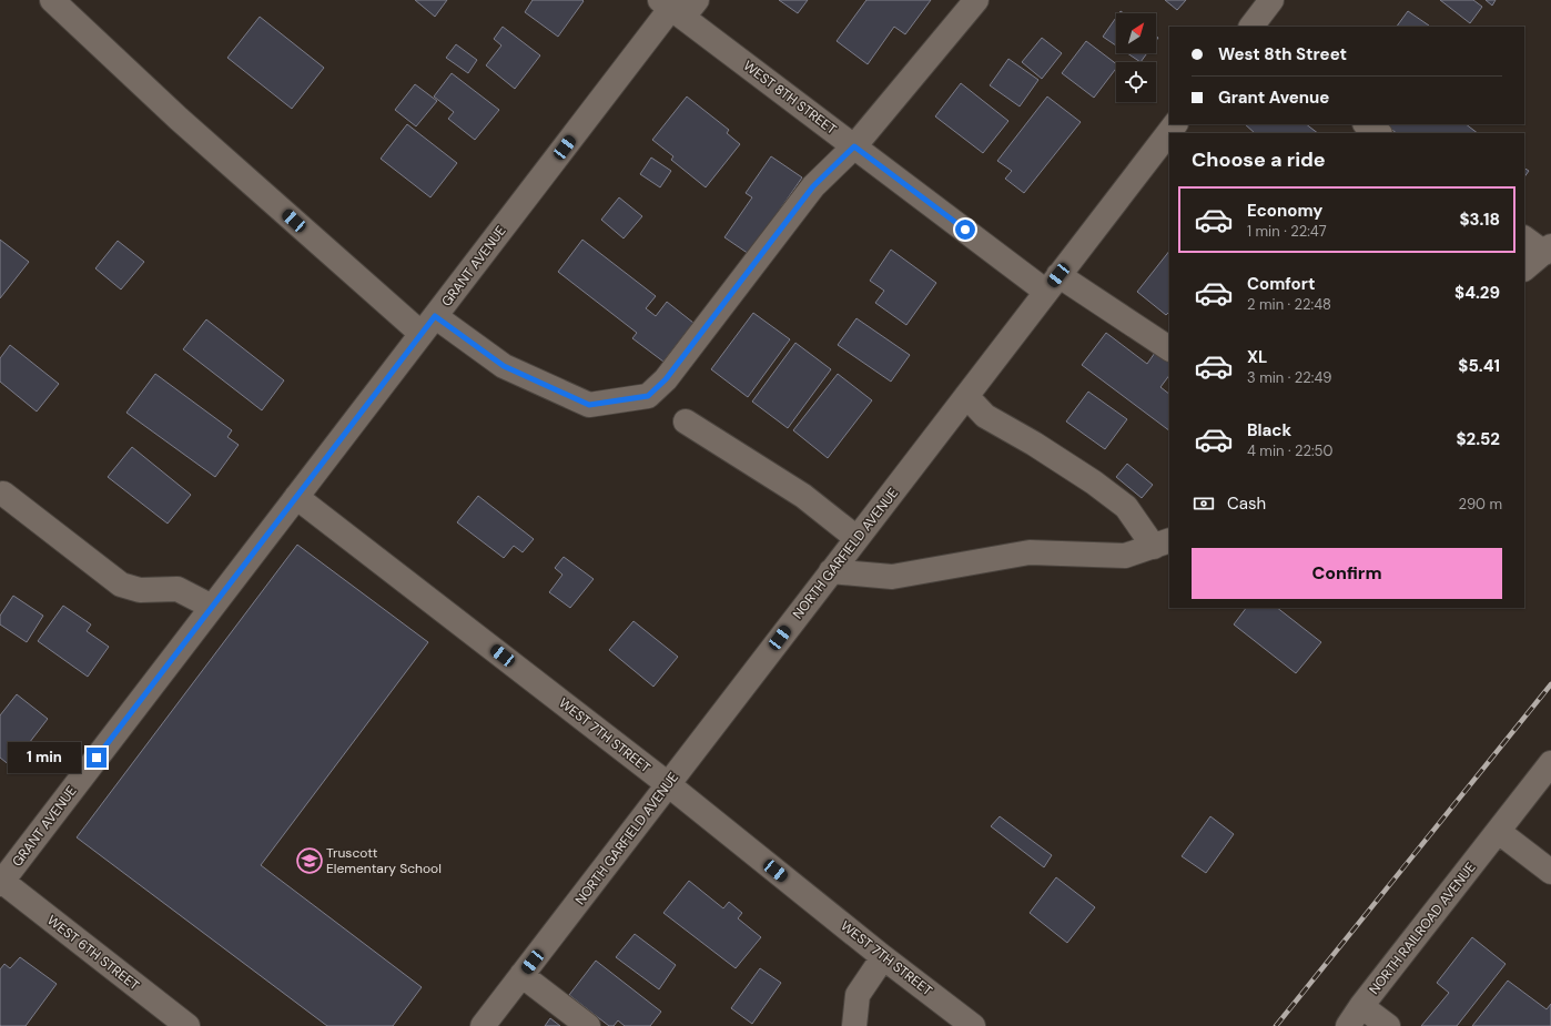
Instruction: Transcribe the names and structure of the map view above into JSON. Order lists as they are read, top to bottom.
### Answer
{
  "streets": {
    "street": [
      "WEST 8TH STREET",
      "GRANT AVENUE",
      "NORTH GARFIELD AVENUE",
      "WEST 7TH STREET",
      "NORTH RAILROAD AVENUE",
      "WEST 6TH STREET"
    ]
  },
  "crossings": [
    ["WEST 8TH STREET", "GRANT AVENUE"],
    ["WEST 8TH STREET", "NORTH GARFIELD AVENUE"],
    ["GRANT AVENUE", "WEST 7TH STREET"],
    ["GRANT AVENUE", "WEST 6TH STREET"],
    ["NORTH GARFIELD AVENUE", "WEST 7TH STREET"]
  ],
  "places": {
    "school or university": ["Truscott Elementary School"]
  },
  "north": "top right",
  "page": {
    "banner": ["West 8th Street", "Grant Avenue"],
    "heading": "Choose a ride",
    "list": [
      {
        "name": "Economy",
        "note": "1 min · 22:47",
        "value": "$3.18"
      },
      {
        "name": "Comfort",
        "note": "2 min · 22:48",
        "value": "$4.29"
      },
      {
        "name": "XL",
        "note": "3 min · 22:49",
        "value": "$5.41"
      },
      {
        "name": "Black",
        "note": "4 min · 22:50",
        "value": "$2.52"
      }
    ],
    "pay": ["Cash", "290 m"],
    "buttons": "Confirm",
    "bubble": "1 min"
  }
}
